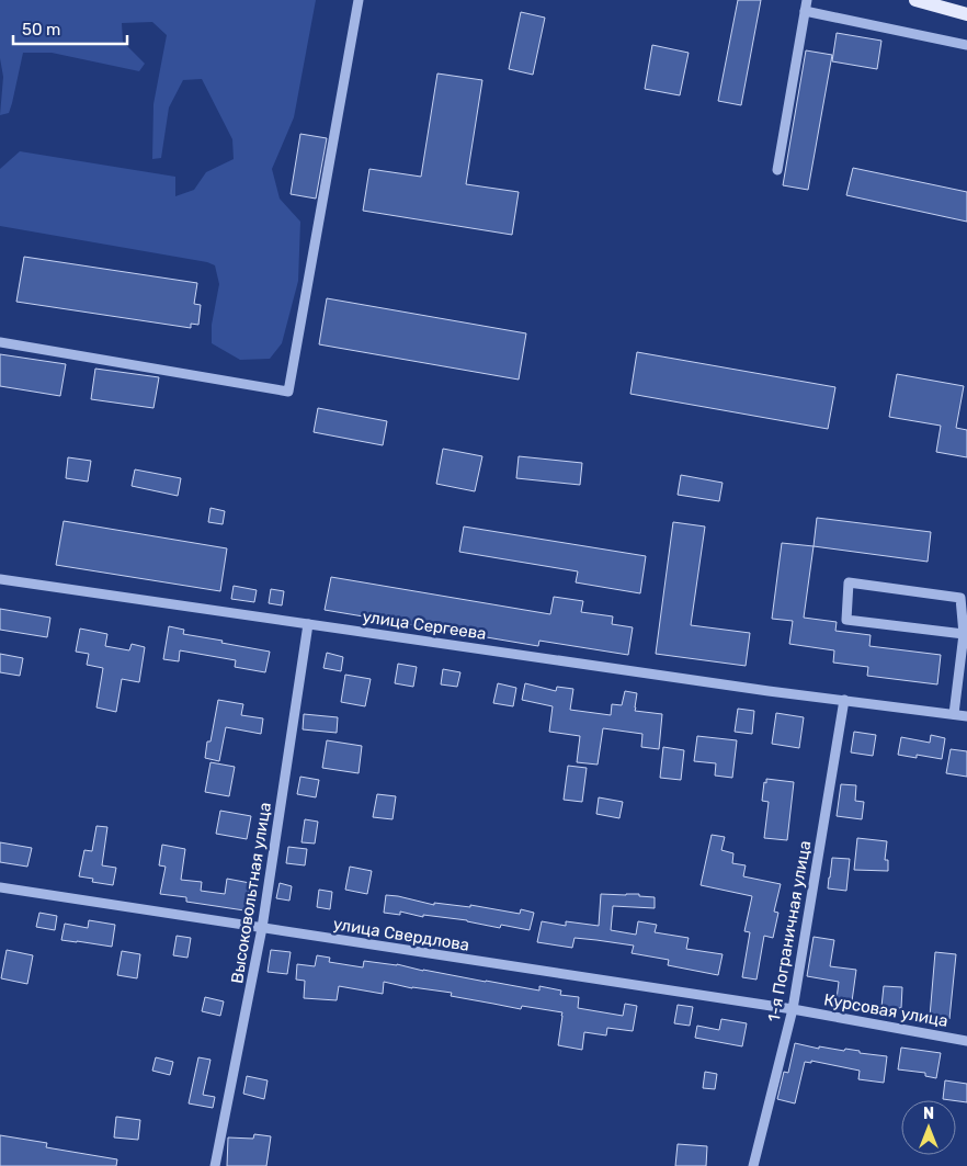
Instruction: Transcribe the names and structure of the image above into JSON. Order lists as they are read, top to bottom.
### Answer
{
  "streets": {
    "street": [
      "улица Сергеева",
      "Высоковольтная улица",
      "1-я Пограничная улица",
      "улица Свердлова",
      "Курсовая улица"
    ]
  },
  "crossings": [
    ["улица Сергеева", "Высоковольтная улица"],
    ["улица Сергеева", "1-я Пограничная улица"],
    ["Высоковольтная улица", "улица Свердлова"],
    ["1-я Пограничная улица", "улица Свердлова"],
    ["1-я Пограничная улица", "Курсовая улица"],
    ["улица Свердлова", "Курсовая улица"]
  ],
  "scale_bar": "50 m",
  "north": "top"
}
